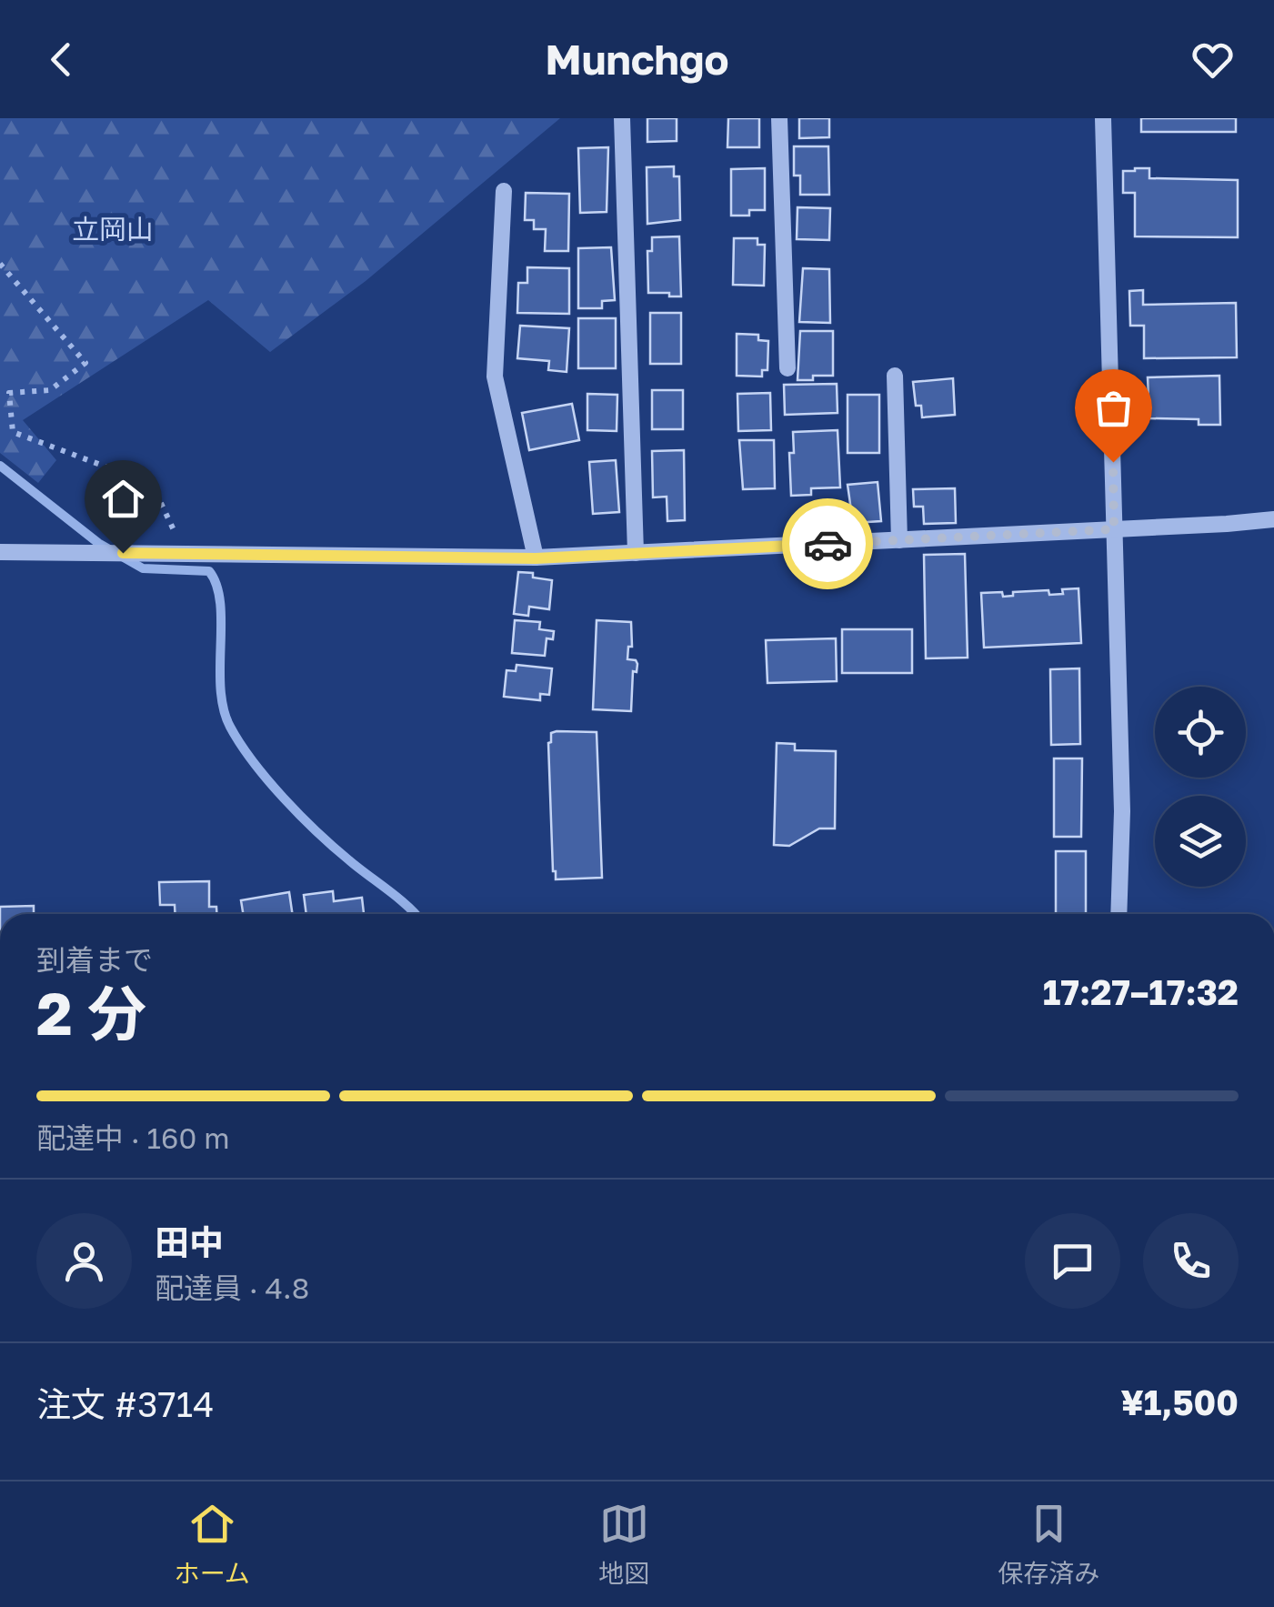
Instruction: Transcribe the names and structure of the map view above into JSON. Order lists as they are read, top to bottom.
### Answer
{
  "parks": ["立岡山"],
  "page": {
    "header": "Munchgo",
    "heading": ["2 分", "到着まで", "17:27–17:32"],
    "panel": [
      "田中",
      "配達員 · 4.8",
      "注文 #3714",
      "¥1,500"
    ],
    "bar": "配達中 · 160 m",
    "tabs": ["ホーム", "地図", "保存済み"]
  }
}
